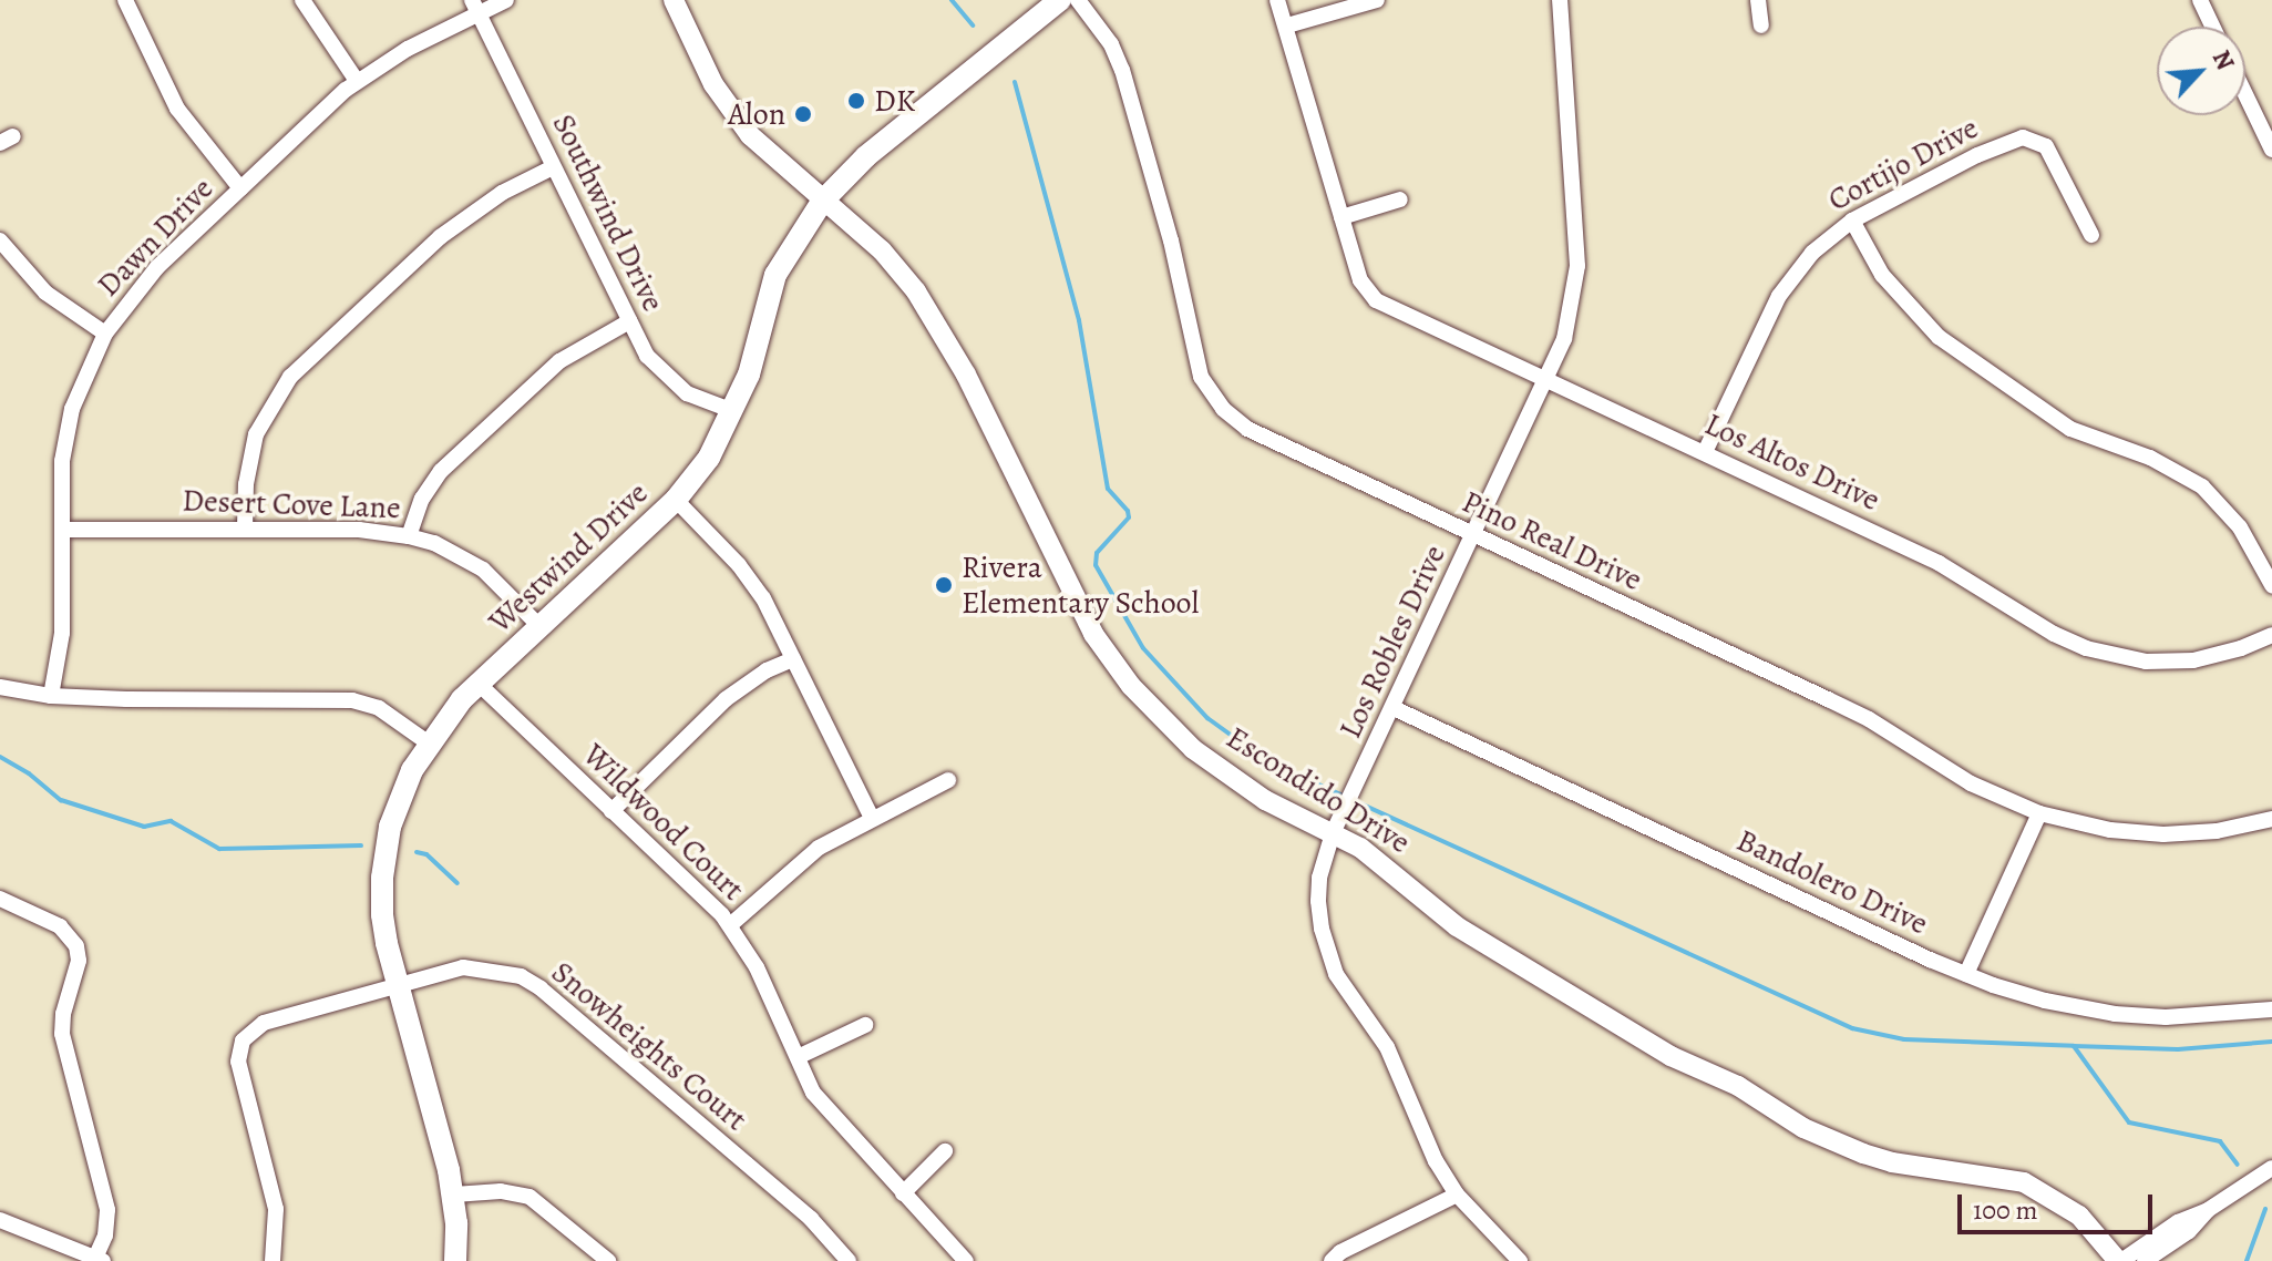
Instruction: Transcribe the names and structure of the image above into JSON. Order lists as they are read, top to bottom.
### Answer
{
  "streets": {
    "main road": ["Westwind Drive"],
    "street": [
      "Cortijo Drive",
      "Southwind Drive",
      "Dawn Drive",
      "Los Altos Drive",
      "Desert Cove Lane",
      "Pino Real Drive",
      "Los Robles Drive",
      "Escondido Drive",
      "Wildwood Court",
      "Bandolero Drive",
      "Snowheights Court"
    ]
  },
  "crossings": [
    ["Cortijo Drive", "Los Altos Drive"],
    ["Southwind Drive", "Dawn Drive"],
    ["Southwind Drive", "Westwind Drive"],
    ["Dawn Drive", "Desert Cove Lane"],
    ["Los Altos Drive", "Los Robles Drive"],
    ["Desert Cove Lane", "Westwind Drive"],
    ["Pino Real Drive", "Los Robles Drive"],
    ["Westwind Drive", "Escondido Drive"],
    ["Westwind Drive", "Wildwood Court"],
    ["Westwind Drive", "Snowheights Court"],
    ["Los Robles Drive", "Escondido Drive"],
    ["Los Robles Drive", "Bandolero Drive"]
  ],
  "places": ["DK", "Alon", "Rivera Elementary School"],
  "scale_bar": "100 m",
  "north": "top right"
}
